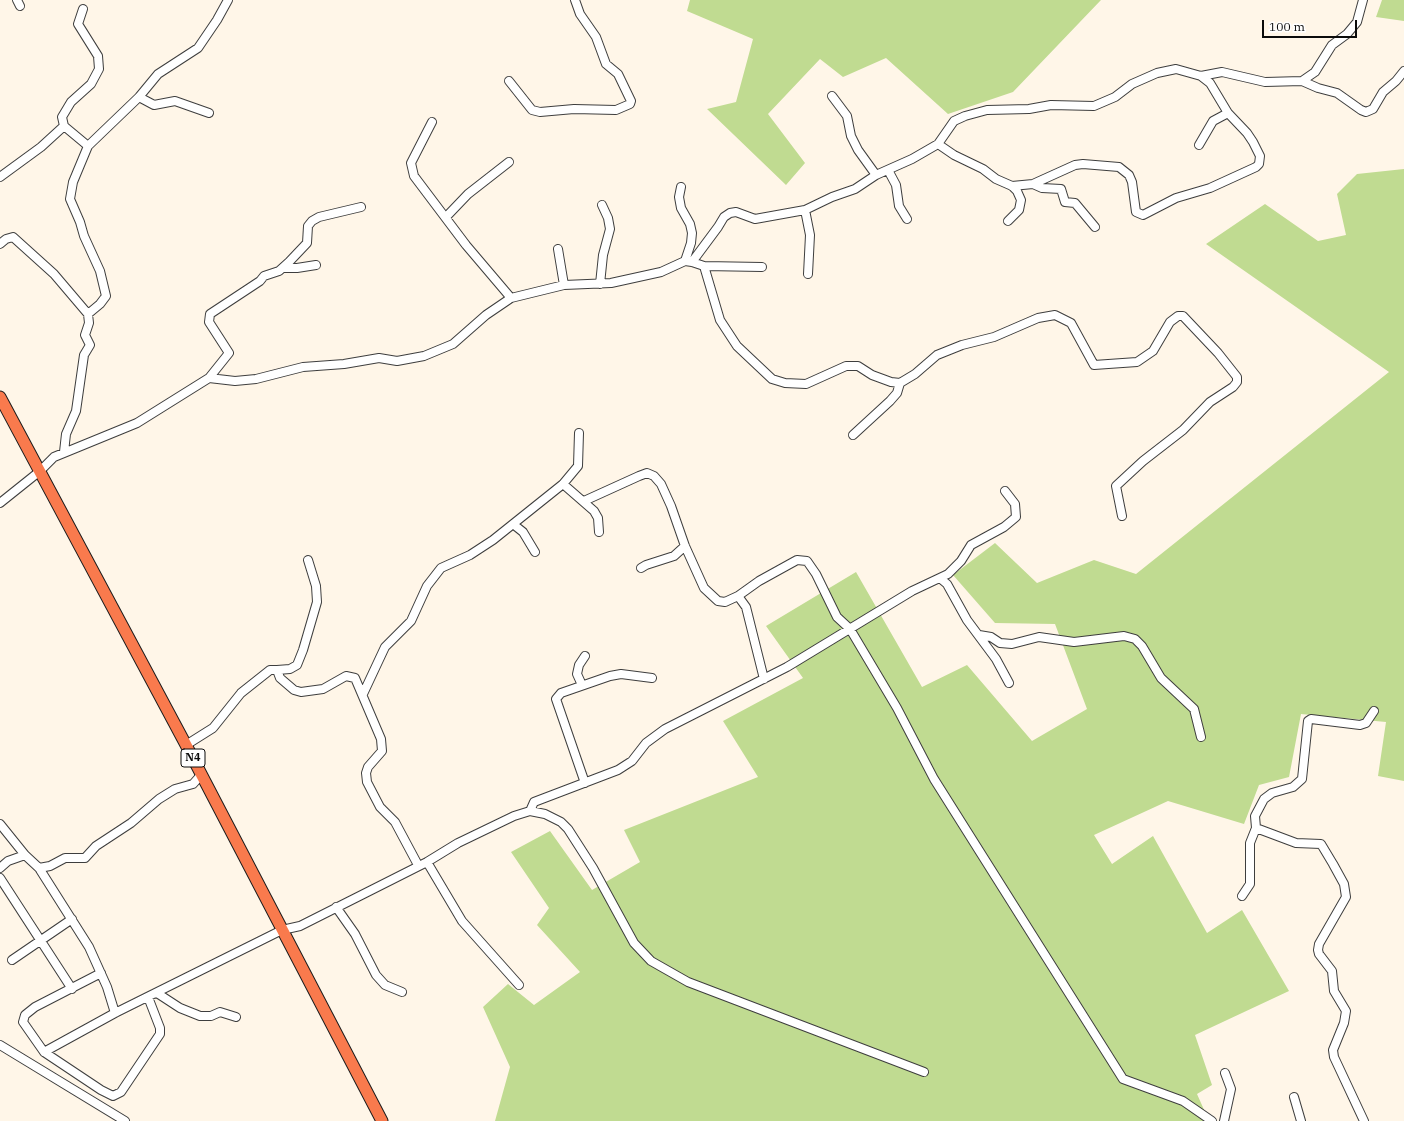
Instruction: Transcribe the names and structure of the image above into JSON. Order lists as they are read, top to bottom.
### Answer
{
  "streets": {
    "highway": ["N4"]
  },
  "scale_bar": "100 m"
}
